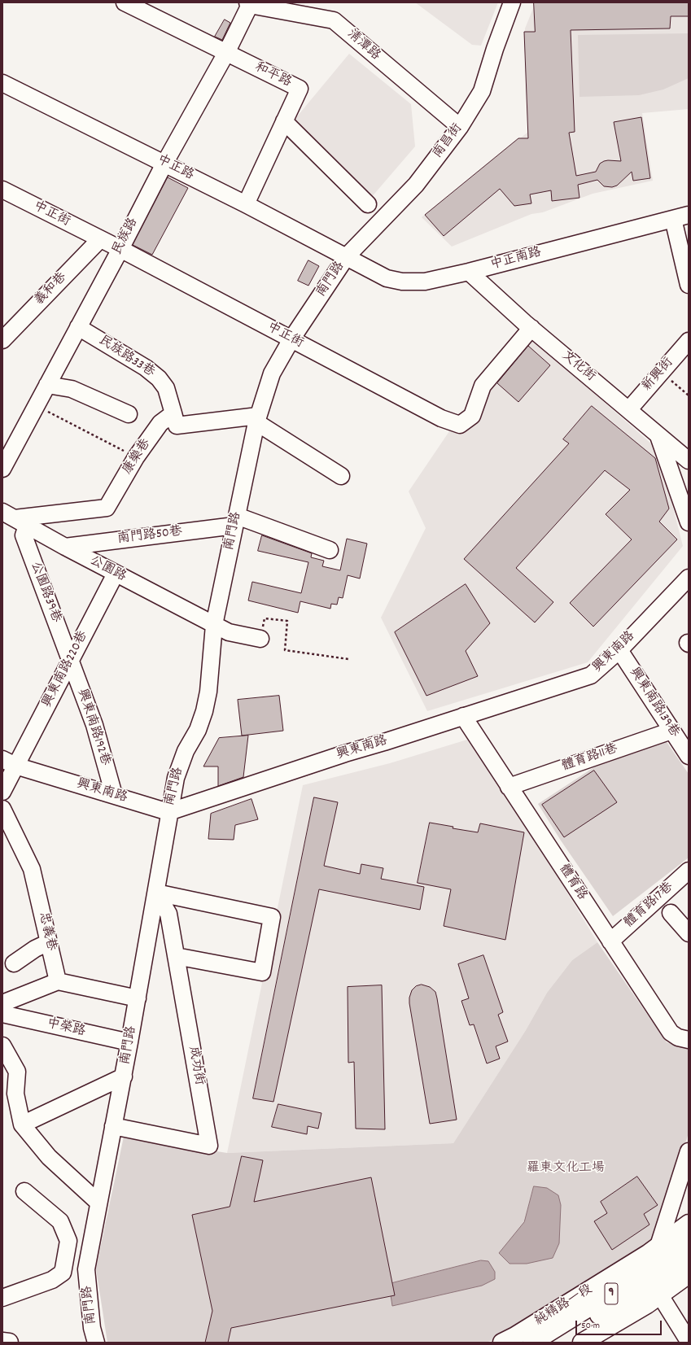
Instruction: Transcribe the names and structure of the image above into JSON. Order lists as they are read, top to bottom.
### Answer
{
  "streets": {
    "main road": ["9", "純精路一段"],
    "street": [
      "清潭路",
      "和平路",
      "南昌街",
      "中正路",
      "中正街",
      "民族路",
      "中正南路",
      "南門路",
      "義和巷",
      "民族路33巷",
      "文化街",
      "新興街",
      "康樂巷",
      "南門路50巷",
      "公園路",
      "公園路39巷",
      "興東南路",
      "興東南路220巷",
      "興東南路139巷",
      "興東南路192巷",
      "體育路11巷",
      "體育路",
      "體育路17巷",
      "忠義巷",
      "中榮路",
      "成功街"
    ]
  },
  "crossings": [
    ["清潭路", "南昌街"],
    ["清潭路", "民族路"],
    ["和平路", "民族路"],
    ["南昌街", "中正路"],
    ["南昌街", "中正南路"],
    ["南昌街", "南門路"],
    ["中正路", "民族路"],
    ["中正路", "中正南路"],
    ["中正路", "南門路"],
    ["中正街", "民族路"],
    ["中正街", "南門路"],
    ["中正街", "義和巷"],
    ["中正街", "文化街"],
    ["民族路", "民族路33巷"],
    ["中正南路", "南門路"],
    ["中正南路", "文化街"],
    ["南門路", "南門路50巷"],
    ["南門路", "公園路"],
    ["南門路", "興東南路"],
    ["南門路", "中榮路"],
    ["南門路", "成功街"],
    ["民族路33巷", "康樂巷"],
    ["文化街", "新興街"],
    ["康樂巷", "公園路"],
    ["康樂巷", "公園路39巷"],
    ["南門路50巷", "公園路"],
    ["公園路", "公園路39巷"],
    ["公園路", "興東南路220巷"],
    ["公園路39巷", "興東南路220巷"],
    ["公園路39巷", "興東南路192巷"],
    ["興東南路", "興東南路220巷"],
    ["興東南路", "興東南路139巷"],
    ["興東南路", "興東南路192巷"],
    ["興東南路", "體育路"],
    ["興東南路220巷", "興東南路192巷"],
    ["興東南路139巷", "體育路11巷"],
    ["體育路11巷", "體育路"],
    ["體育路", "體育路17巷"]
  ],
  "parks": ["羅東文化工場"],
  "scale_bar": "50 m"
}
